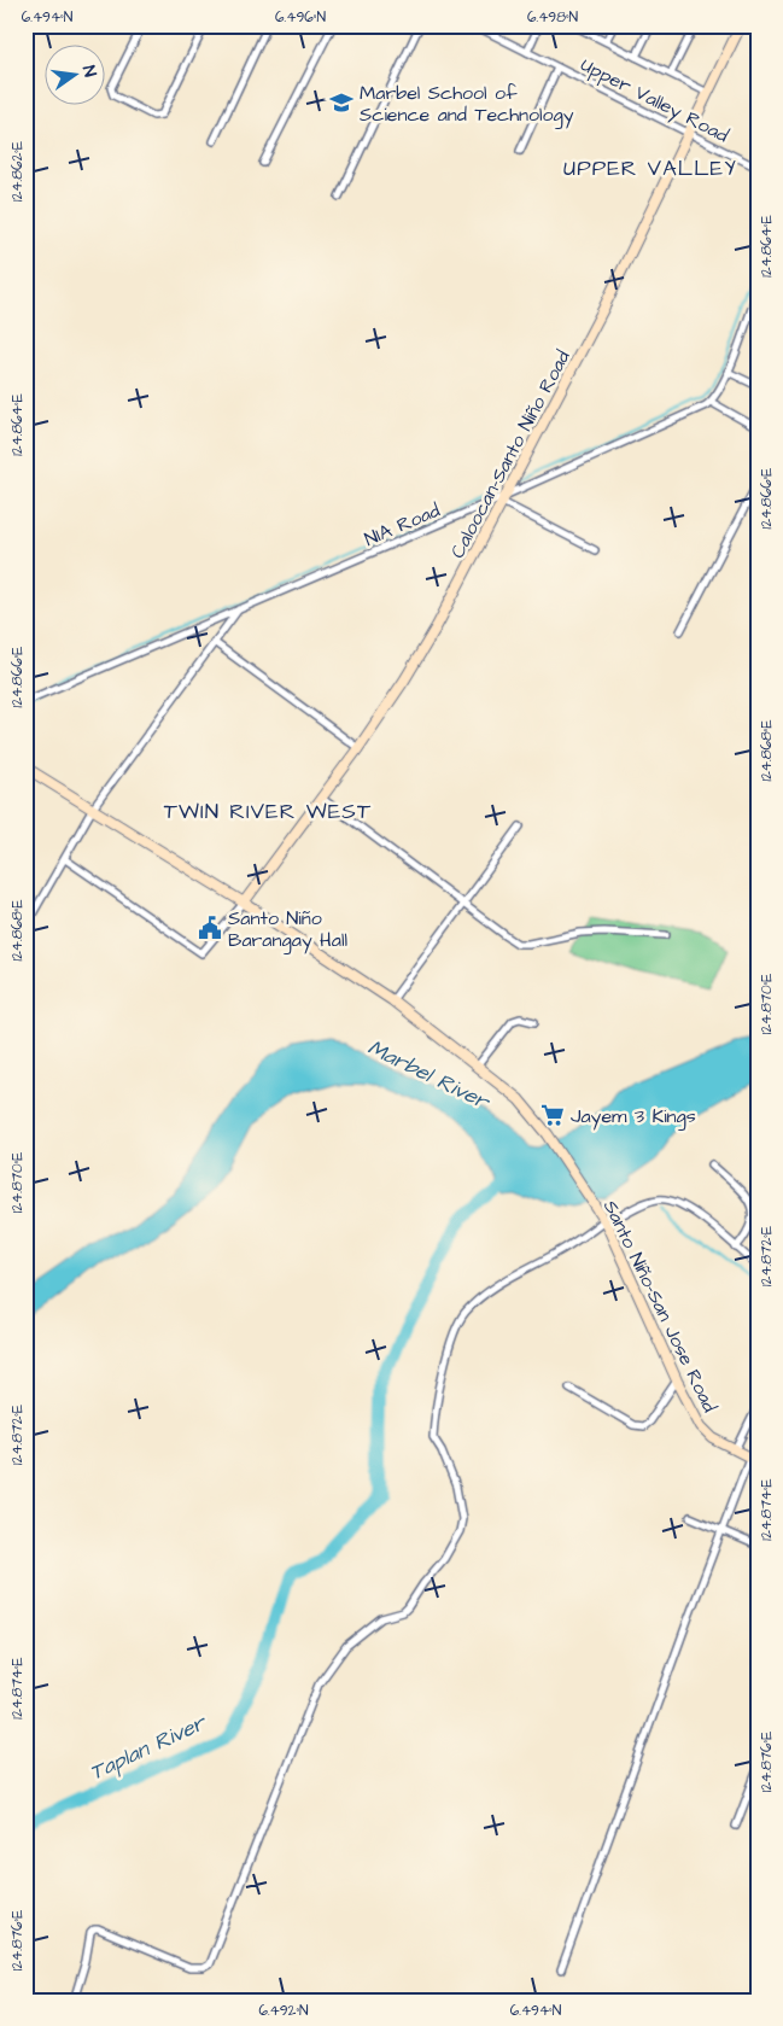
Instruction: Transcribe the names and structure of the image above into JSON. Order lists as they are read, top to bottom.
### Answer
{
  "streets": {
    "main road": ["Caloocan-Santo Niño Road", "Santo Niño-San Jose Road"],
    "street": ["Upper Valley Road", "NIA Road"]
  },
  "crossings": [
    ["Upper Valley Road", "Caloocan-Santo Niño Road"],
    ["Caloocan-Santo Niño Road", "NIA Road"],
    ["Caloocan-Santo Niño Road", "Santo Niño-San Jose Road"]
  ],
  "districts": ["UPPER VALLEY", "TWIN RIVER WEST"],
  "water": ["Marbel River", "Taplan River"],
  "places": {
    "school or university": ["Marbel School of Science and Technology"],
    "public building": ["Santo Niño Barangay Hall"],
    "supermarket": ["Jayem 3 Kings"]
  },
  "north": "right",
  "coordinates": [
    "6.494°N",
    "6.496°N",
    "6.498°N",
    "124.862°E",
    "124.864°E",
    "124.866°E",
    "124.868°E",
    "124.870°E",
    "124.872°E",
    "124.874°E",
    "124.876°E",
    "6.492°N"
  ]
}
